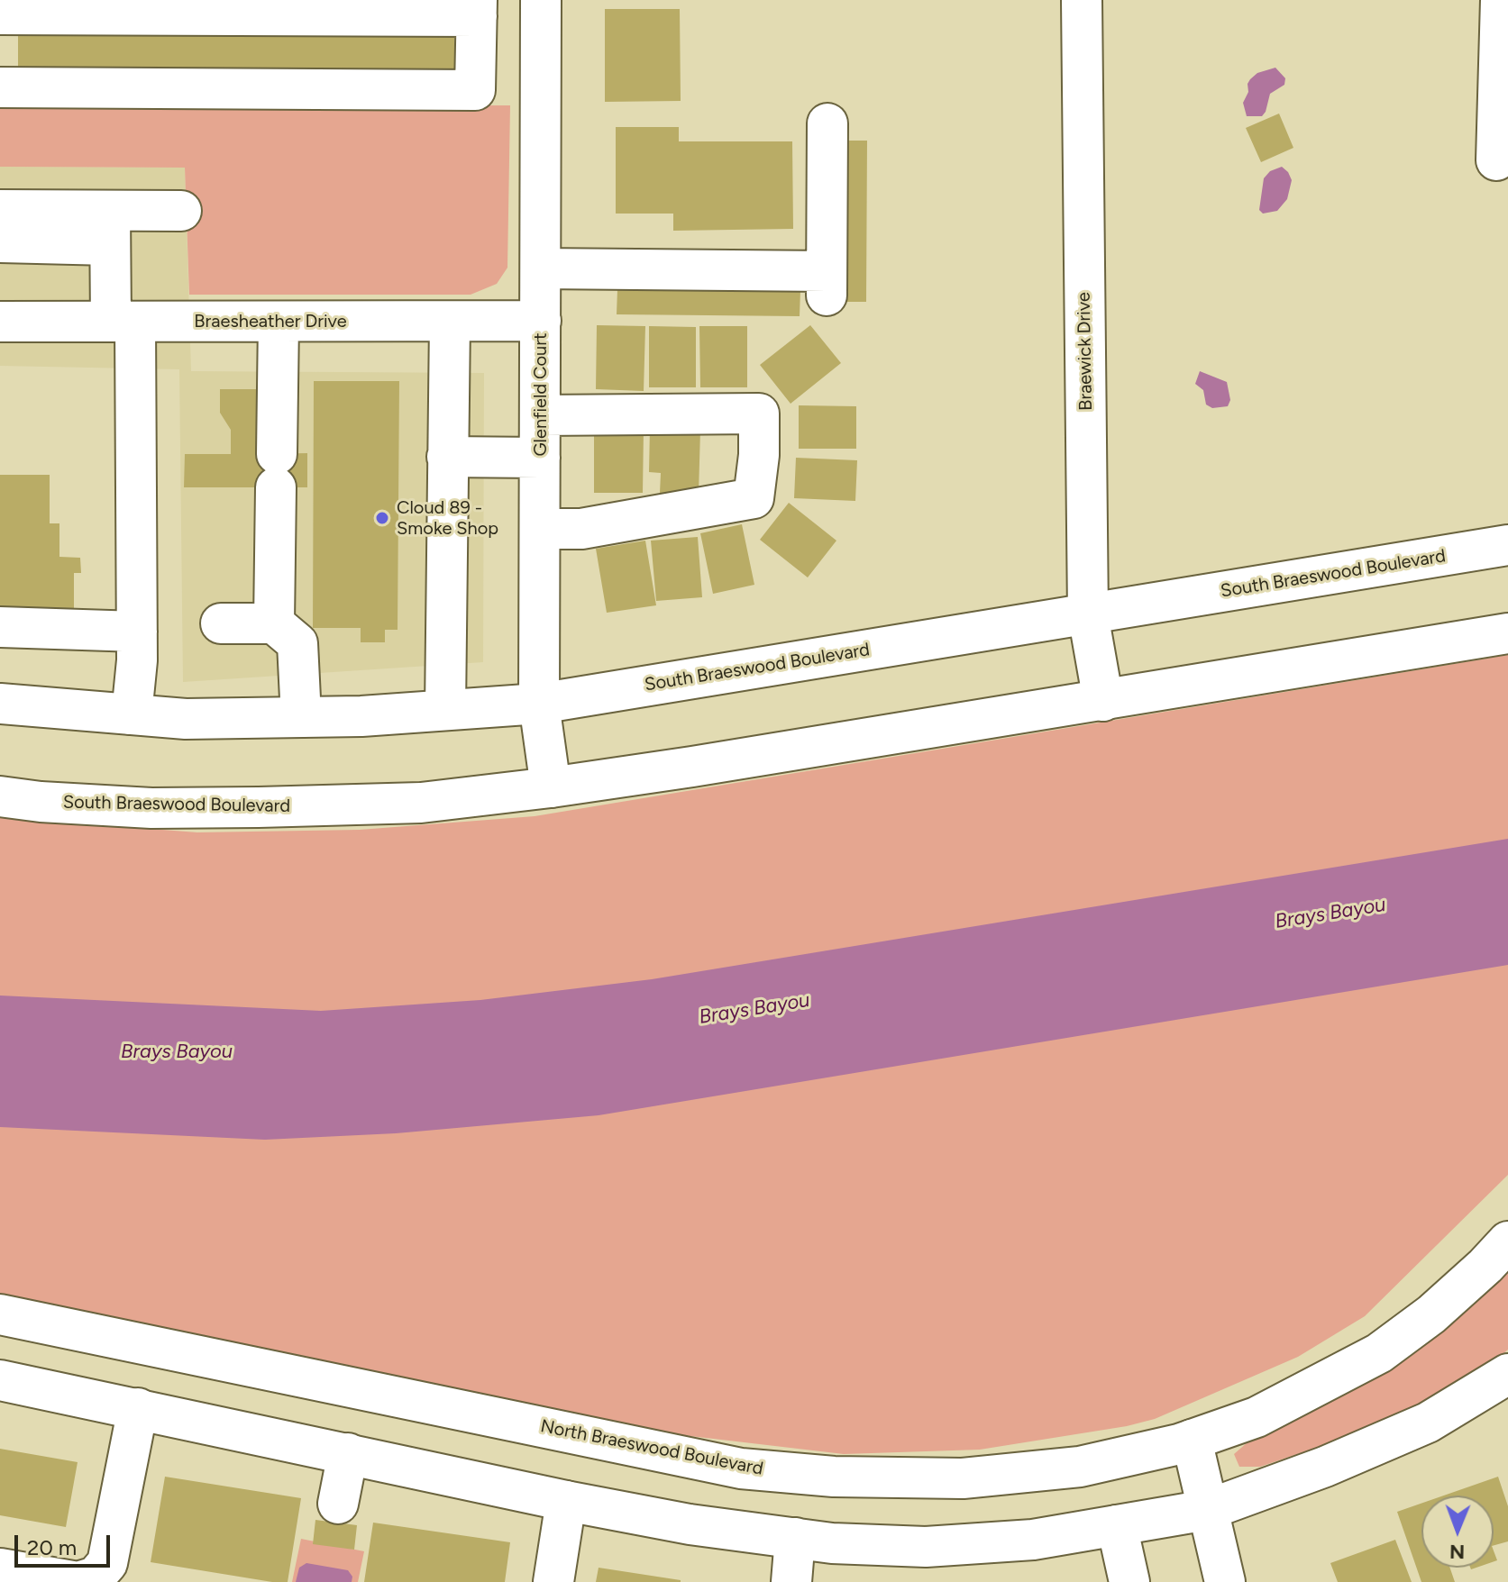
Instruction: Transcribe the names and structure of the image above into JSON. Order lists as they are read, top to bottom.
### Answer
{
  "streets": {
    "main road": [
      "Braesheather Drive",
      "Braewick Drive",
      "Glenfield Court",
      "South Braeswood Boulevard",
      "North Braeswood Boulevard"
    ]
  },
  "crossings": [
    ["Braesheather Drive", "Glenfield Court"],
    ["Braewick Drive", "South Braeswood Boulevard"],
    ["Glenfield Court", "South Braeswood Boulevard"]
  ],
  "water": ["Brays Bayou"],
  "places": ["Cloud 89 - Smoke Shop"],
  "scale_bar": "20 m",
  "north": "bottom"
}
